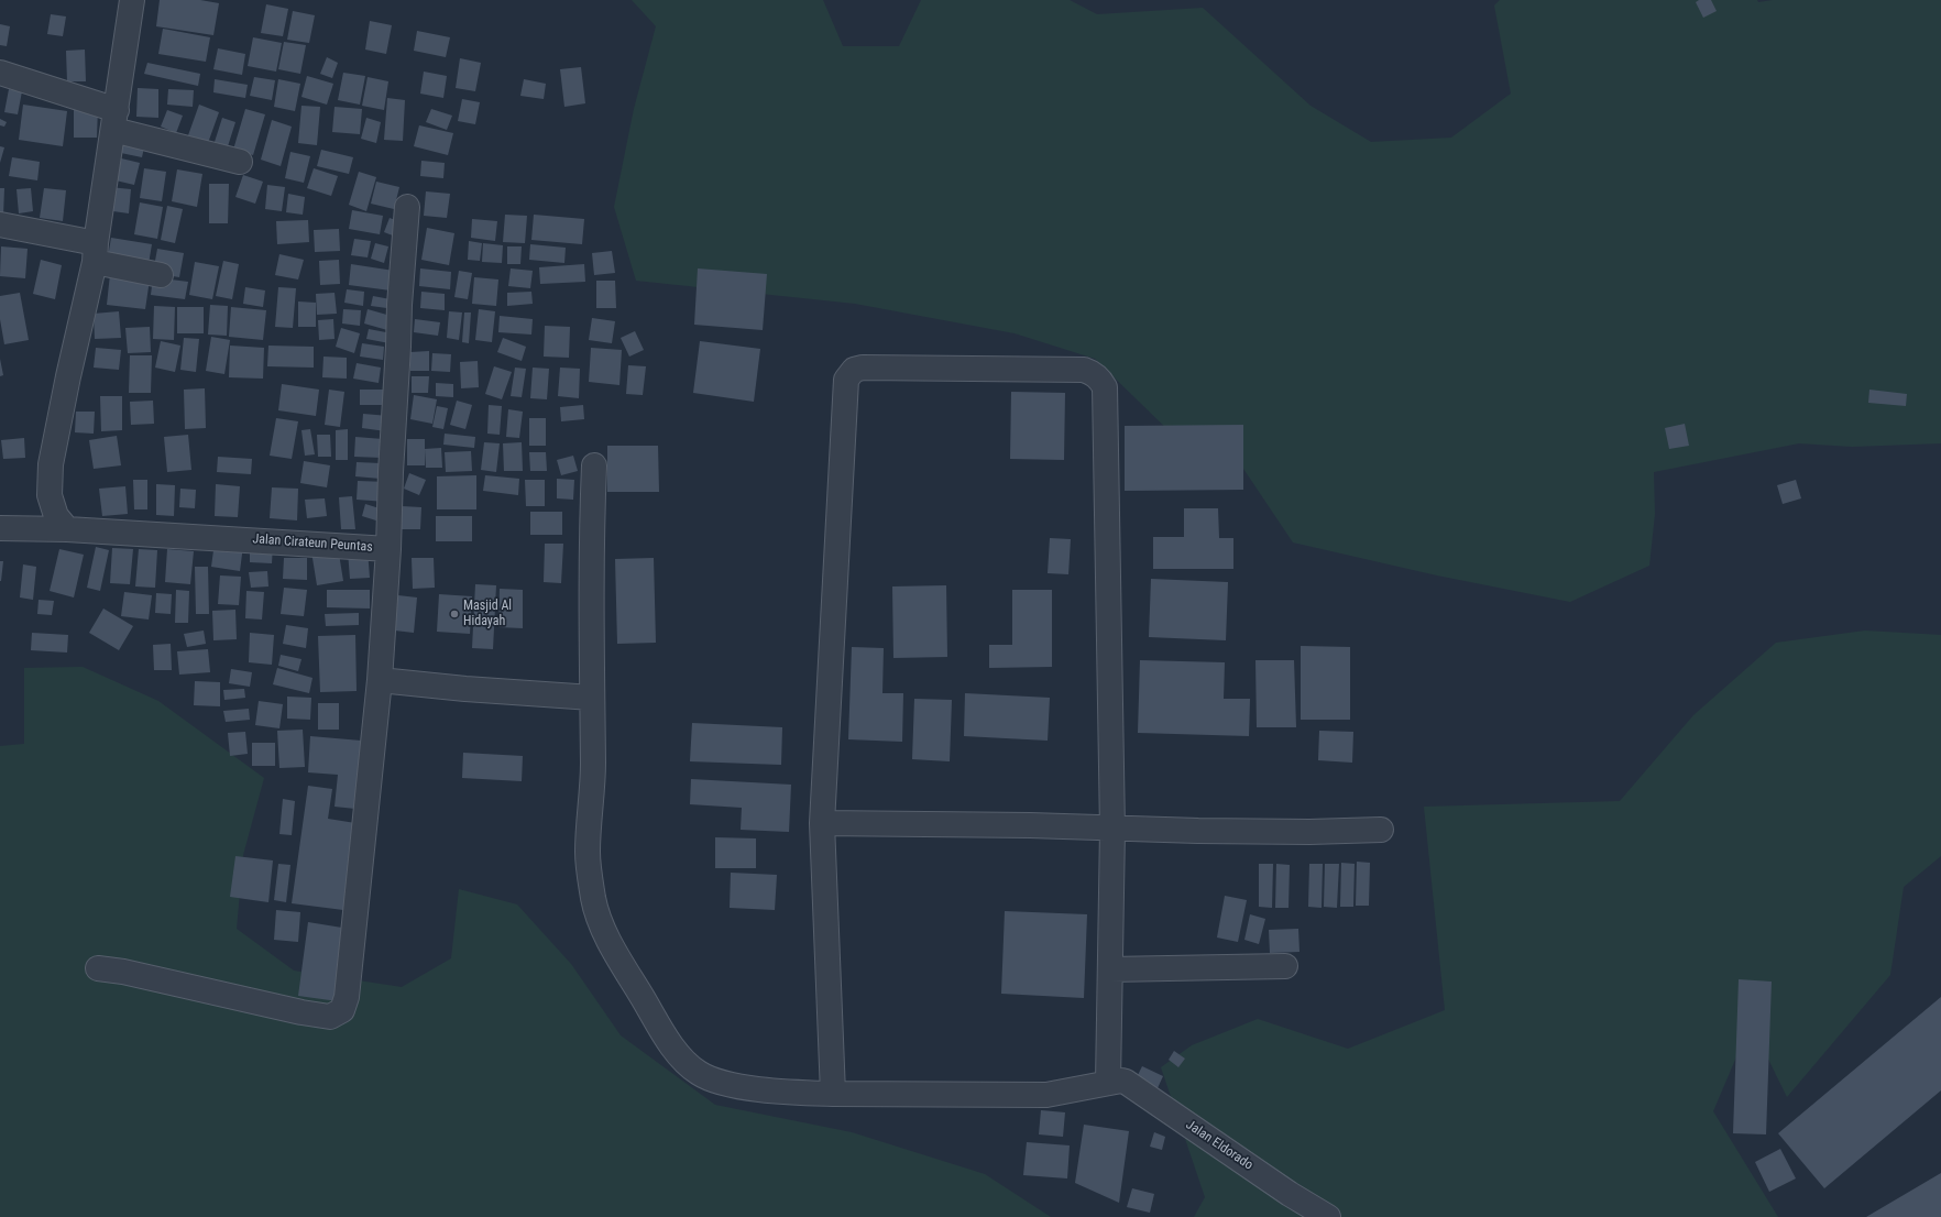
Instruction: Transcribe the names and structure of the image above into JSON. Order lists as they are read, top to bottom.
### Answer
{
  "streets": {
    "street": ["Jalan Cirateun Peuntas", "Jalan Eldorado"]
  },
  "places": ["Masjid Al Hidayah"]
}
